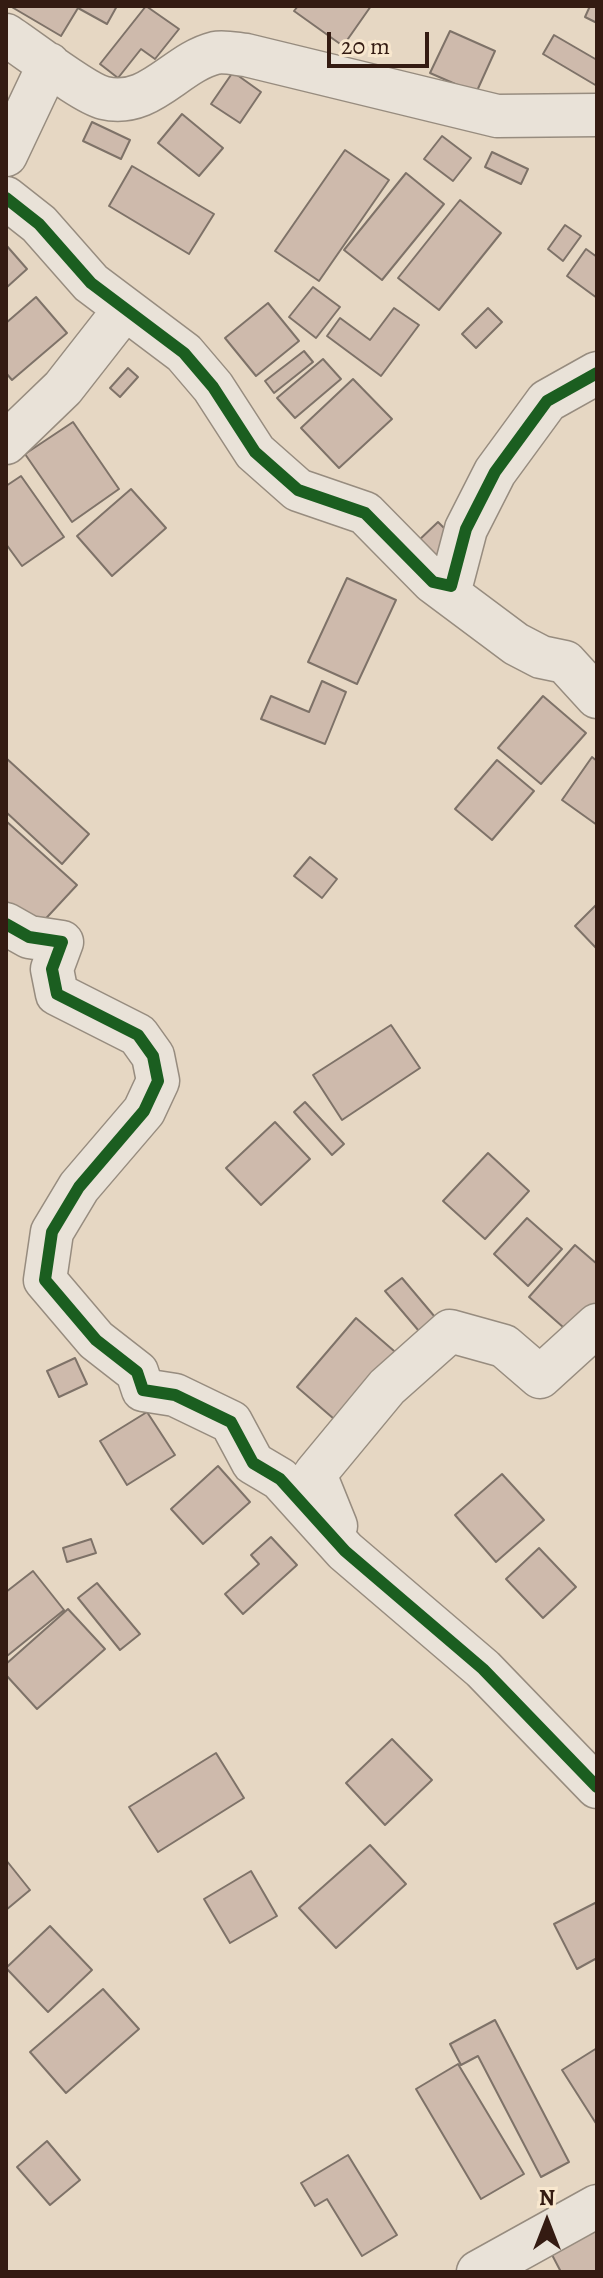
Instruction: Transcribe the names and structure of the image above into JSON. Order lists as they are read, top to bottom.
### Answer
{
  "scale_bar": "20 m",
  "north": "top"
}
